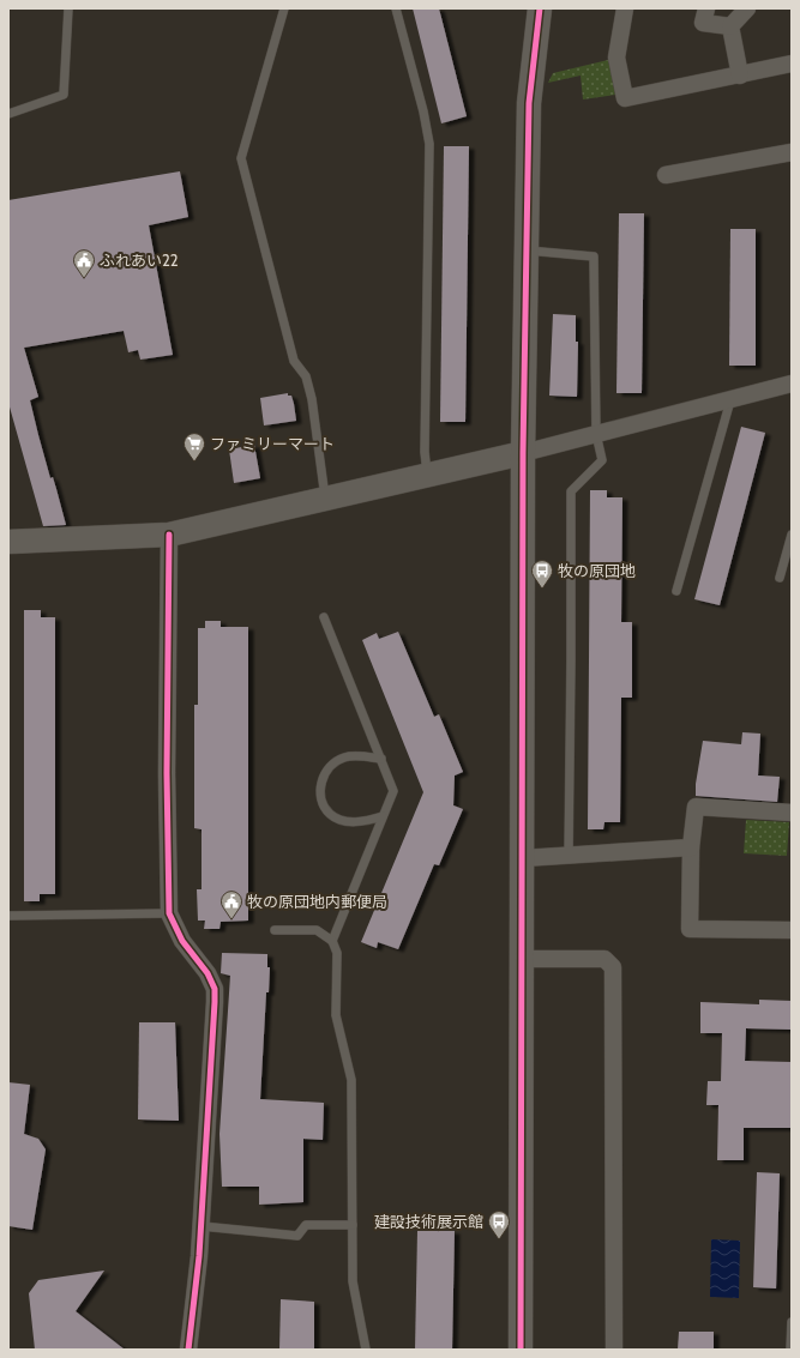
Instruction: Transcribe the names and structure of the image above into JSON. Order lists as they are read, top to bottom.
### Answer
{
  "places": {
    "public building": ["ふれあい22", "牧の原団地内郵便局"],
    "supermarket": ["ファミリーマート"],
    "bus stop": ["牧の原団地", "建設技術展示館"]
  }
}
